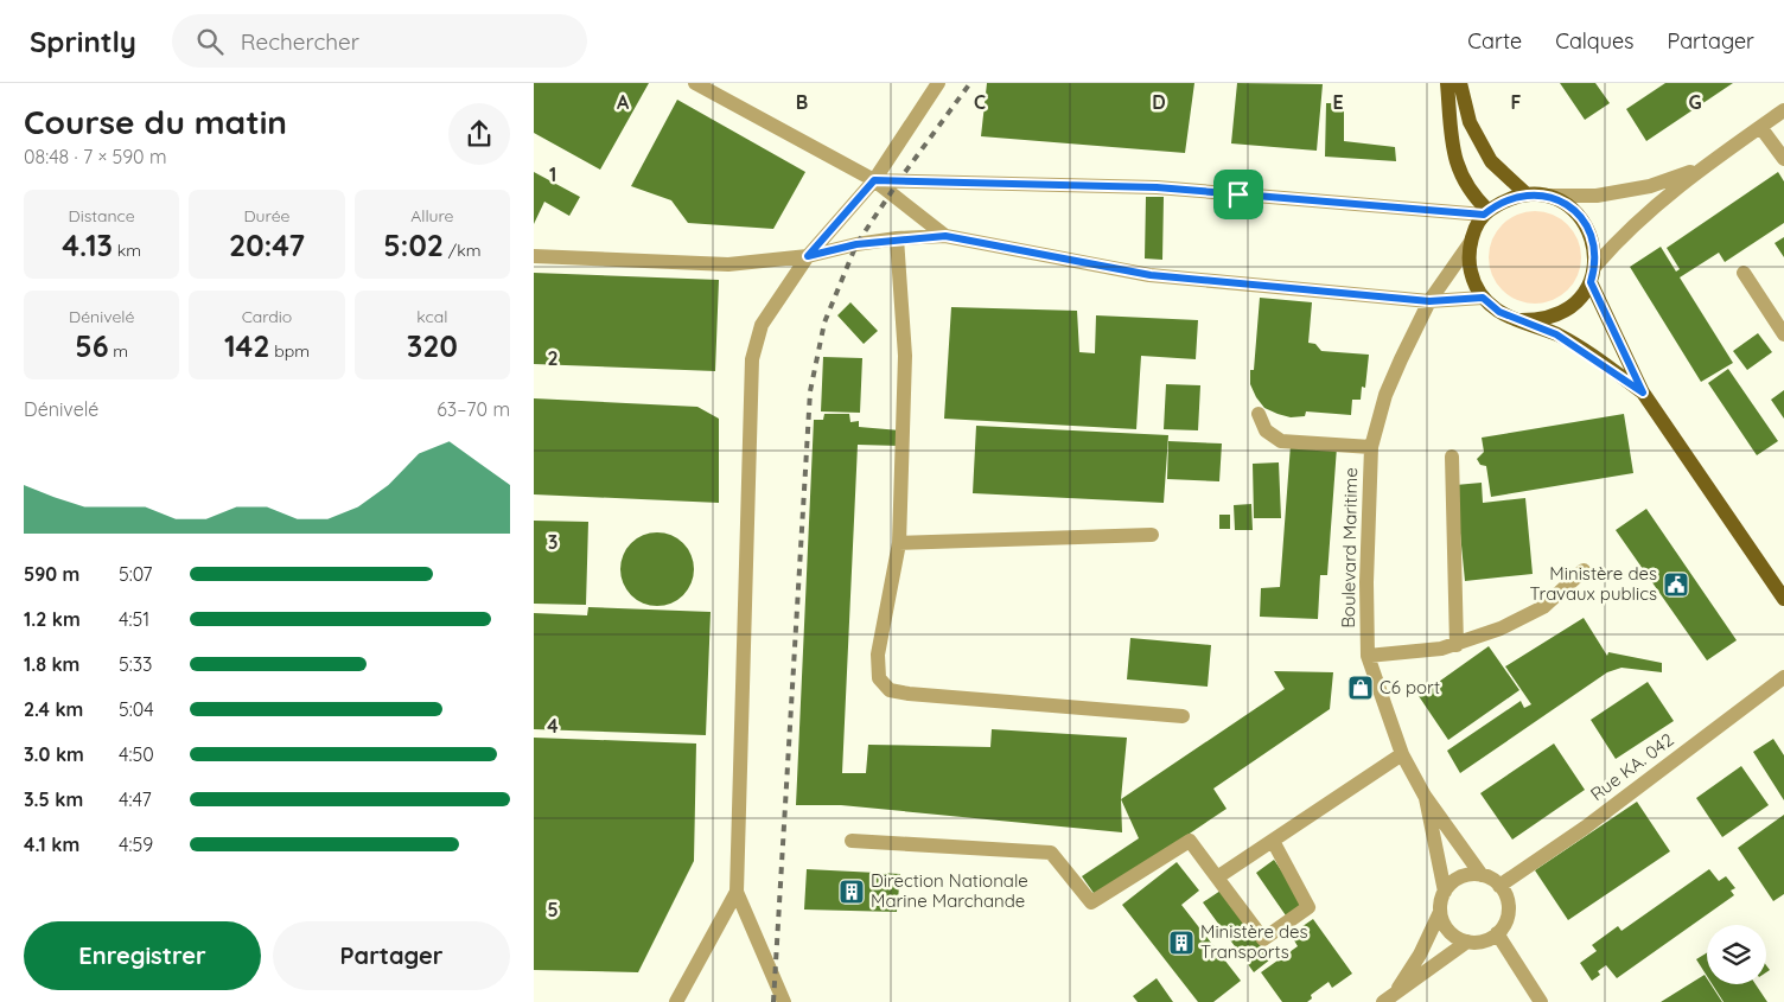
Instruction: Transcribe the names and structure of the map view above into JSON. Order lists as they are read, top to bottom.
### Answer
{
  "streets": {
    "street": ["Boulevard Maritime", "Rue KA. 042"]
  },
  "crossings": [
    ["Boulevard Maritime", "Rue KA. 042"]
  ],
  "places": {
    "public building": ["Ministère des Travaux publics"],
    "shop": ["C6 port"],
    "building": ["Direction Nationale Marine Marchande", "Ministère des Transports"]
  },
  "page": {
    "header": "Sprintly",
    "search": "Rechercher",
    "nav": ["Carte", "Calques", "Partager"],
    "heading": ["Course du matin", "08:48 · 7 × 590 m"],
    "stats": [
      ["Distance", "4.13 km"],
      ["Durée", "20:47"],
      ["Allure", "5:02 /km"],
      ["Dénivelé", "56 m"],
      ["Cardio", "142 bpm"],
      ["kcal", "320"]
    ],
    "chart": ["Dénivelé", "63–70 m"],
    "list": [
      {
        "name": "590 m",
        "note": "5:07"
      },
      {
        "name": "1.2 km",
        "note": "4:51"
      },
      {
        "name": "1.8 km",
        "note": "5:33"
      },
      {
        "name": "2.4 km",
        "note": "5:04"
      },
      {
        "name": "3.0 km",
        "note": "4:50"
      },
      {
        "name": "3.5 km",
        "note": "4:47"
      },
      {
        "name": "4.1 km",
        "note": "4:59"
      }
    ],
    "buttons": ["Enregistrer", "Partager"]
  },
  "grid": {
    "columns": [
      "A",
      "B",
      "C",
      "D",
      "E",
      "F",
      "G"
    ],
    "rows": [
      "1",
      "2",
      "3",
      "4",
      "5"
    ]
  }
}
